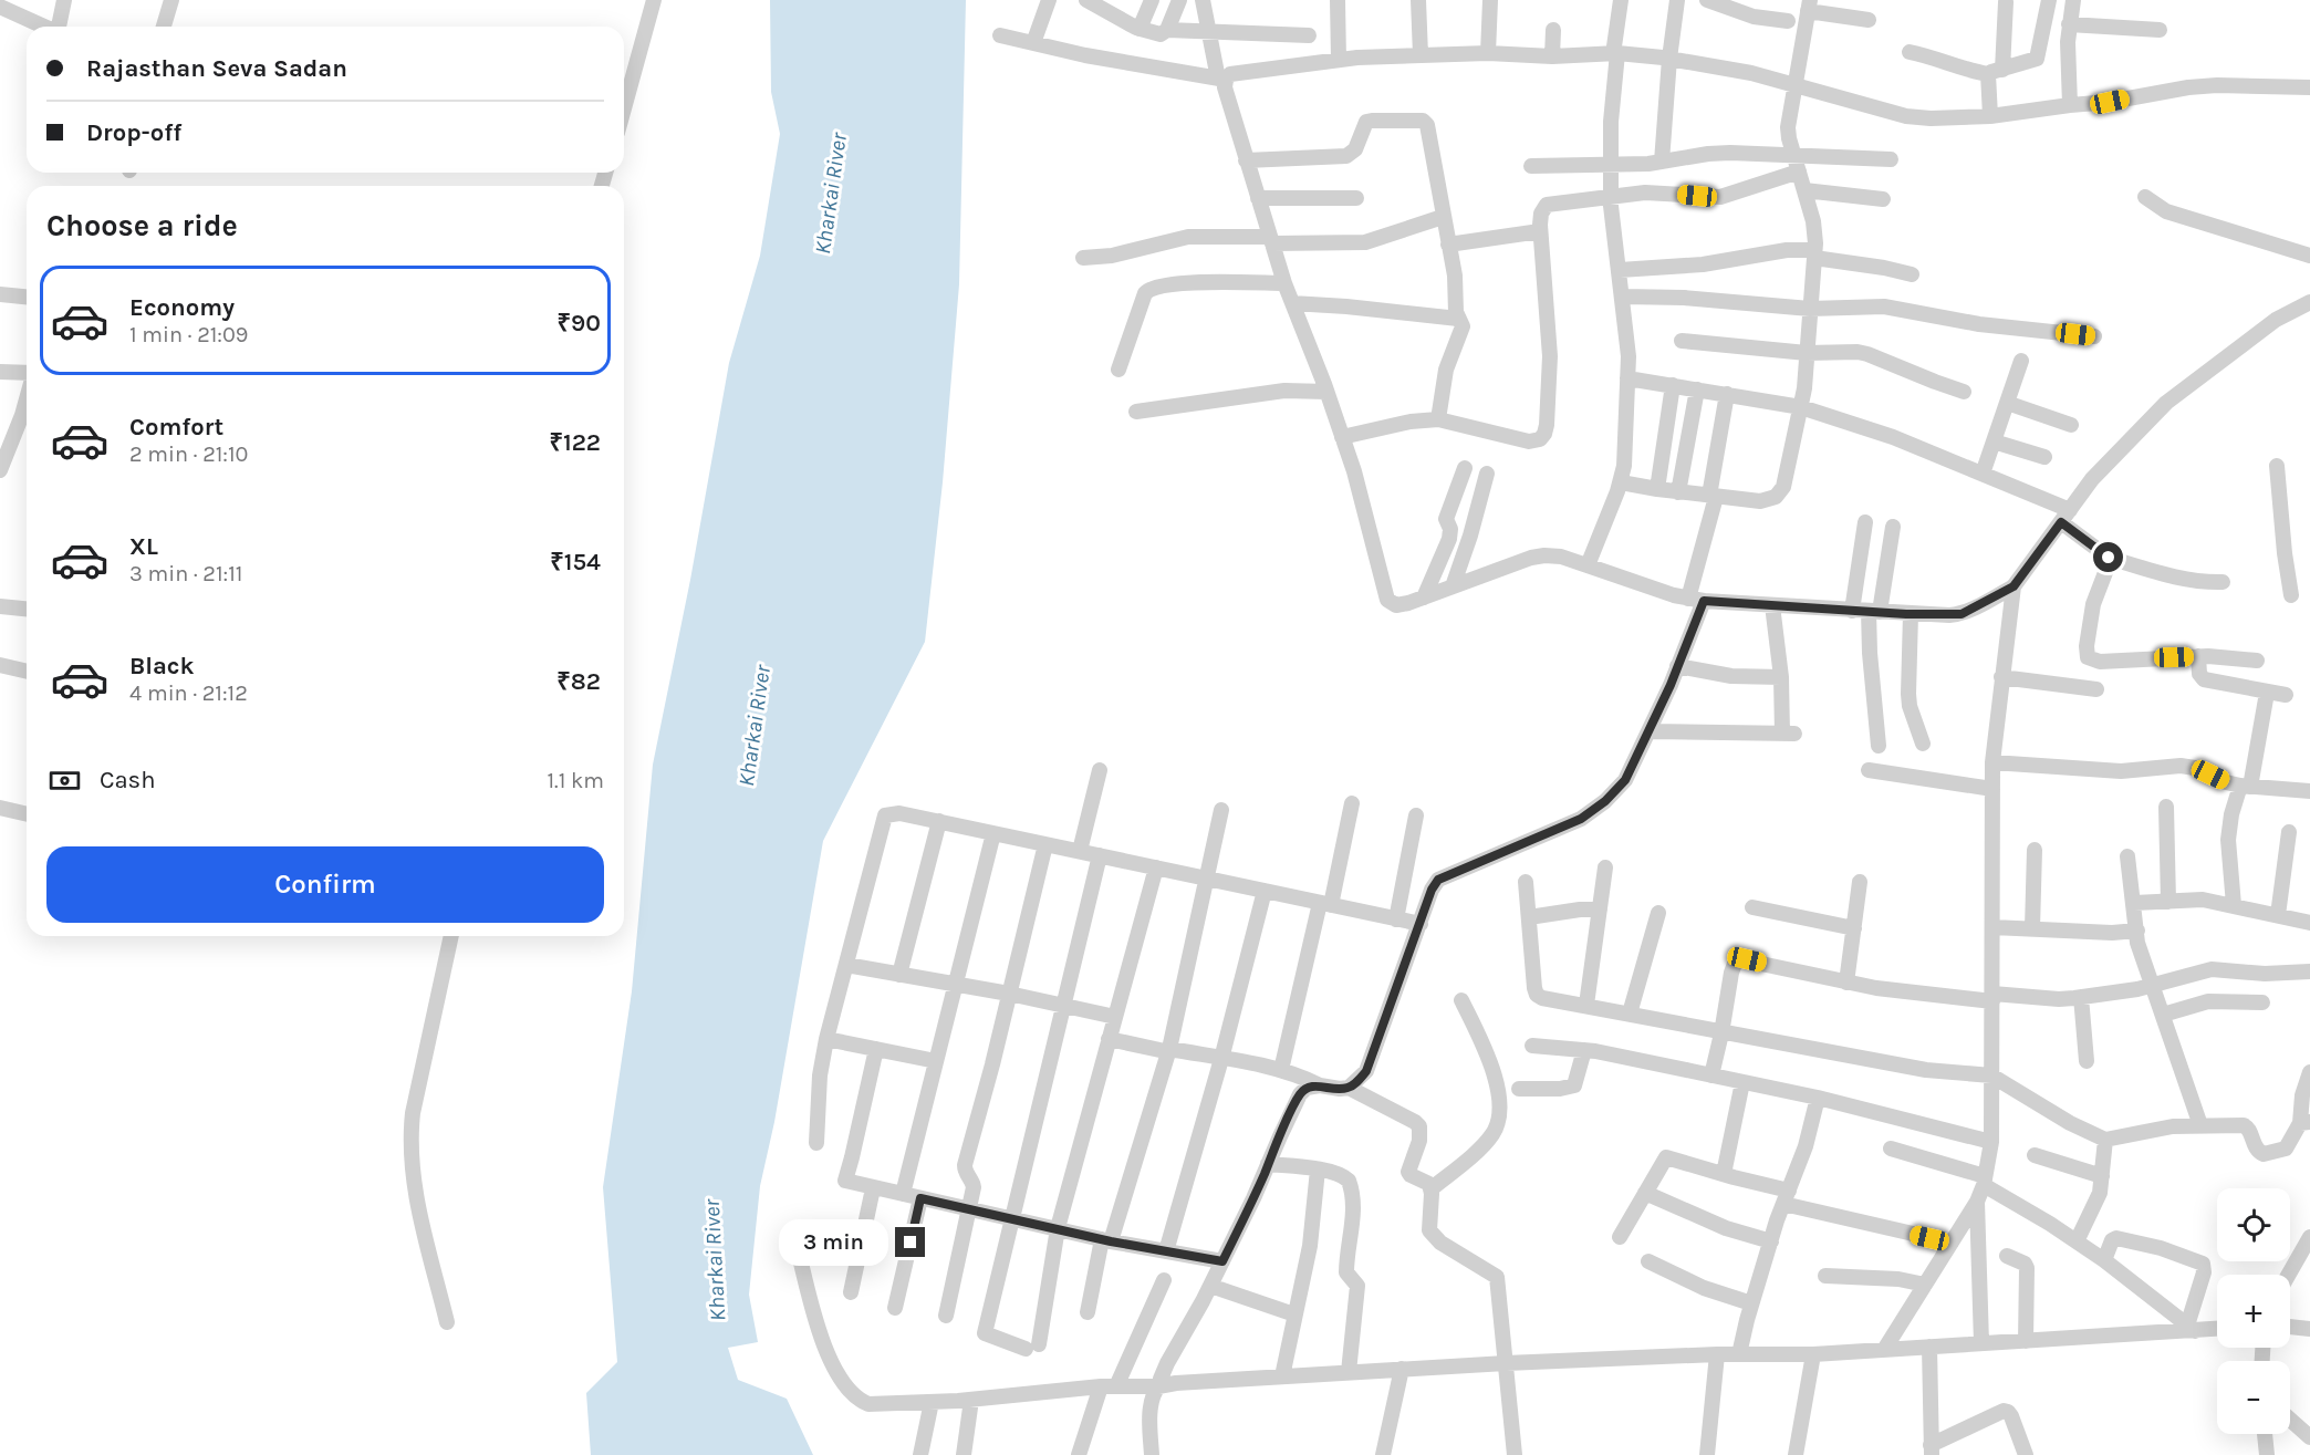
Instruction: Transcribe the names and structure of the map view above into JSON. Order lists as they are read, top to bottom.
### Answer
{
  "water": ["Kharkai River"],
  "page": {
    "banner": ["Rajasthan Seva Sadan", "Drop-off"],
    "heading": "Choose a ride",
    "list": [
      {
        "name": "Economy",
        "note": "1 min · 21:09",
        "value": "₹90"
      },
      {
        "name": "Comfort",
        "note": "2 min · 21:10",
        "value": "₹122"
      },
      {
        "name": "XL",
        "note": "3 min · 21:11",
        "value": "₹154"
      },
      {
        "name": "Black",
        "note": "4 min · 21:12",
        "value": "₹82"
      }
    ],
    "pay": ["Cash", "1.1 km"],
    "buttons": "Confirm",
    "map_buttons": ["+", "−"],
    "bubble": "3 min"
  }
}
